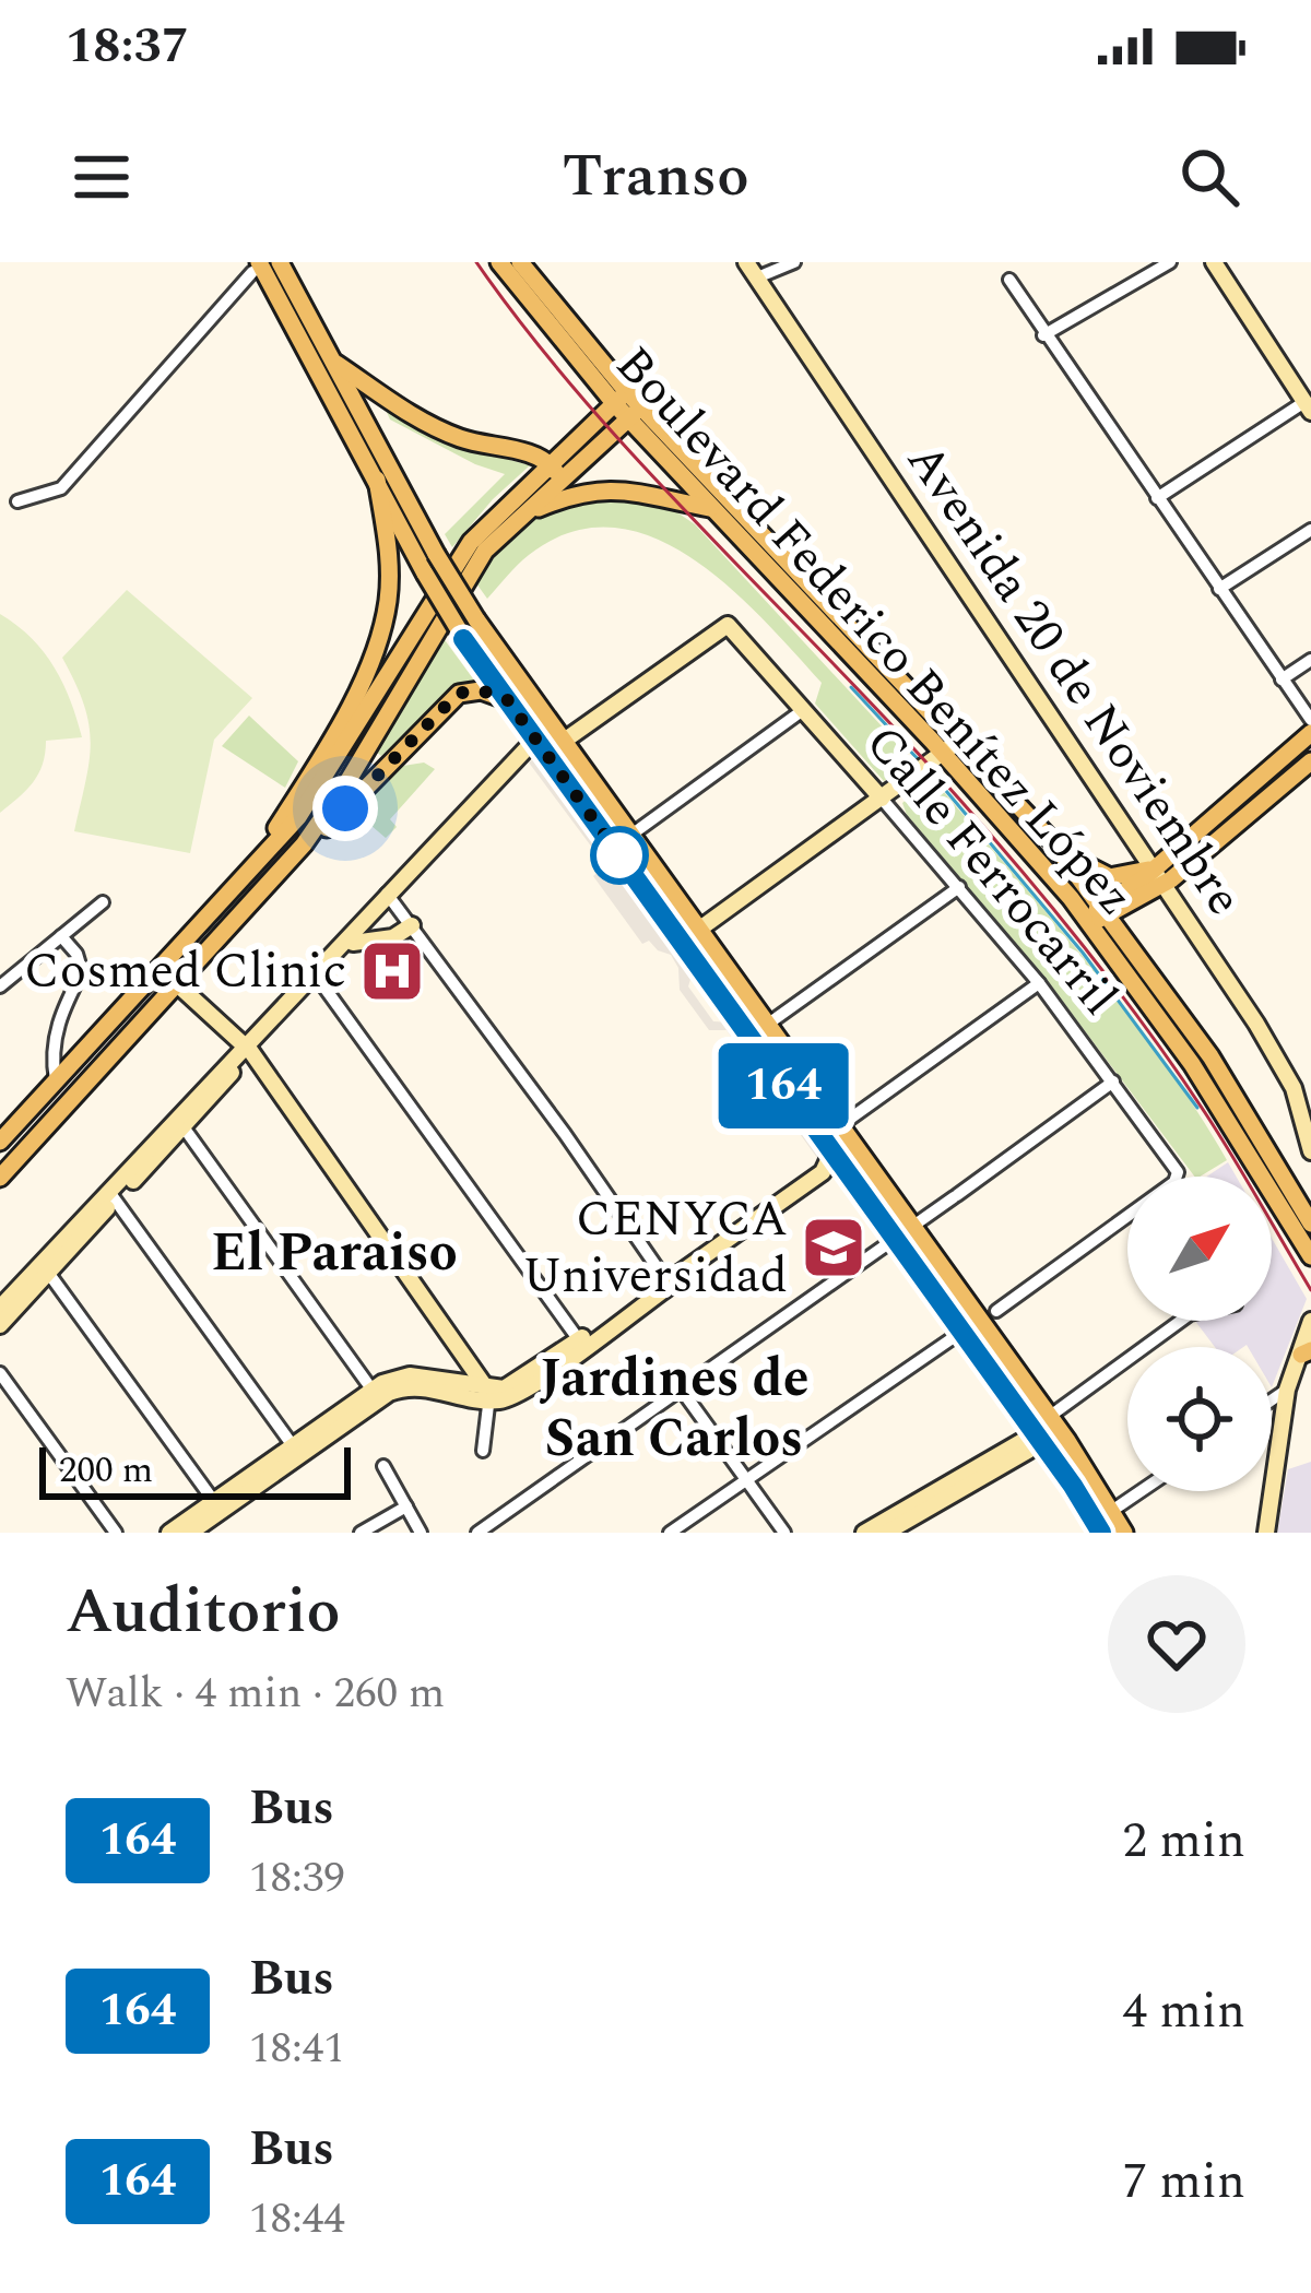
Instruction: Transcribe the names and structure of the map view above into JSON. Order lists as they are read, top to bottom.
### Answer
{
  "streets": {
    "main road": ["Boulevard Federico Benítez López"],
    "street": ["Avenida 20 de Noviembre", "Calle Ferrocarril"]
  },
  "districts": ["El Paraiso", "Jardines de San Carlos"],
  "places": {
    "hospital": ["Cosmed Clinic"],
    "school or university": ["CENYCA Universidad"]
  },
  "lines": ["bus line 164"],
  "scale_bar": "200 m",
  "north": "top right",
  "page": {
    "status": "18:37",
    "header": "Transo",
    "on_map": "164",
    "scale": "200 m",
    "heading": ["Auditorio", "Walk · 4 min · 260 m"],
    "list": [
      {
        "mark": "164",
        "name": "Bus",
        "note": "18:39",
        "value": "2 min"
      },
      {
        "mark": "164",
        "name": "Bus",
        "note": "18:41",
        "value": "4 min"
      },
      {
        "mark": "164",
        "name": "Bus",
        "note": "18:44",
        "value": "7 min"
      }
    ]
  }
}
